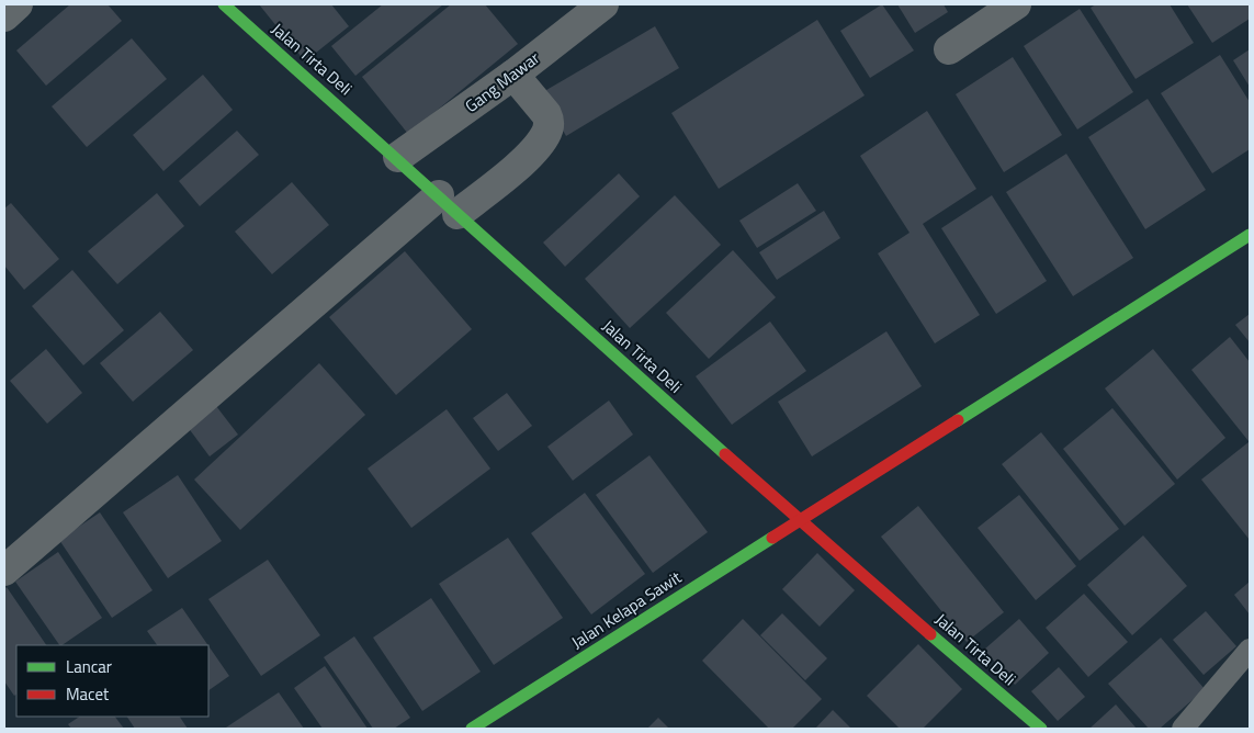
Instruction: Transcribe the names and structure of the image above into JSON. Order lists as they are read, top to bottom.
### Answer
{
  "streets": {
    "street": ["Jalan Tirta Deli", "Gang Mawar", "Jalan Kelapa Sawit"]
  },
  "crossings": [
    ["Jalan Tirta Deli", "Gang Mawar"],
    ["Jalan Tirta Deli", "Jalan Kelapa Sawit"]
  ],
  "legend": ["Lancar", "Macet"]
}
